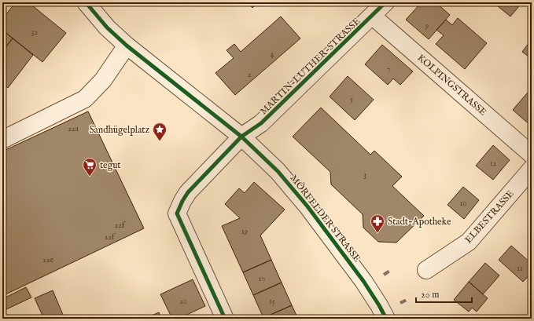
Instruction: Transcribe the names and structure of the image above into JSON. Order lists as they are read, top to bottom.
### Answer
{
  "streets": {
    "street": [
      "MARTIN-LUTHER-STRASSE",
      "KOLPINGSTRASSE",
      "ELBESTRASSE",
      "MÖRFELDER STRASSE"
    ]
  },
  "crossings": [
    ["MARTIN-LUTHER-STRASSE", "KOLPINGSTRASSE"],
    ["MARTIN-LUTHER-STRASSE", "MÖRFELDER STRASSE"]
  ],
  "places": {
    "place": ["Sandhügelplatz"],
    "supermarket": ["tegut"],
    "pharmacy": ["Stadt-Apotheke"]
  },
  "house_numbers": [
    "9",
    "32",
    "4",
    "7",
    "2",
    "5",
    "22a",
    "12",
    "3",
    "10",
    "22f",
    "19",
    "22f",
    "22e",
    "11",
    "17",
    "20",
    "15"
  ],
  "scale_bar": "20 m"
}
